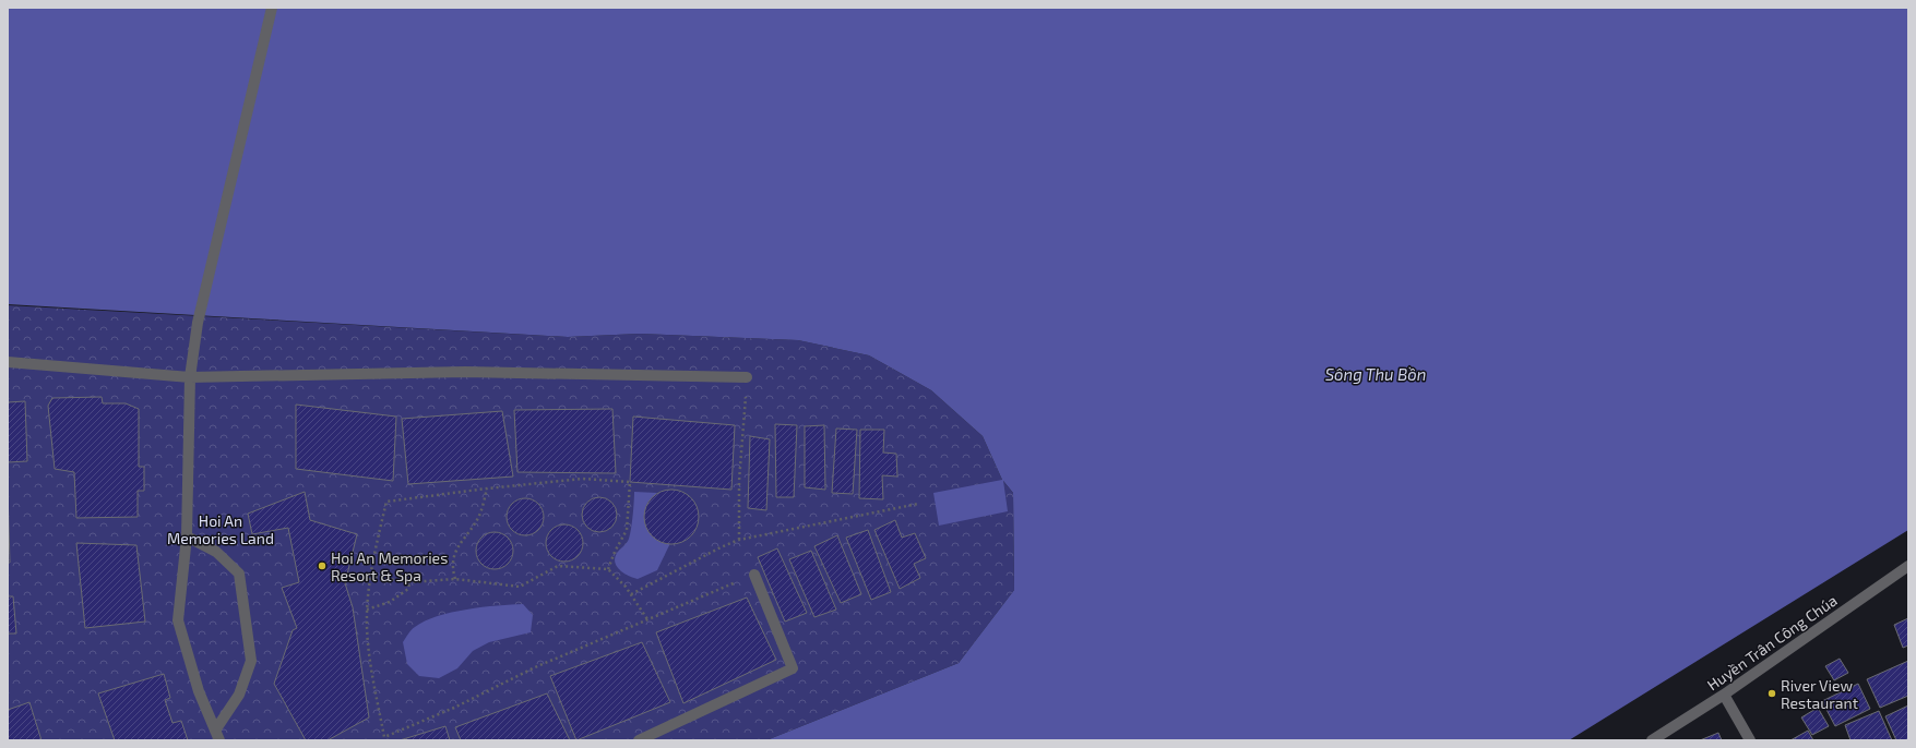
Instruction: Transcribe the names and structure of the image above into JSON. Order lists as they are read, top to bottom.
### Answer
{
  "streets": {
    "street": ["Huyền Trân Công Chúa"]
  },
  "water": ["Sông Thu Bồn"],
  "parks": ["Hoi An Memories Land"],
  "places": ["Hoi An Memories Resort & Spa", "River View Restaurant"]
}
